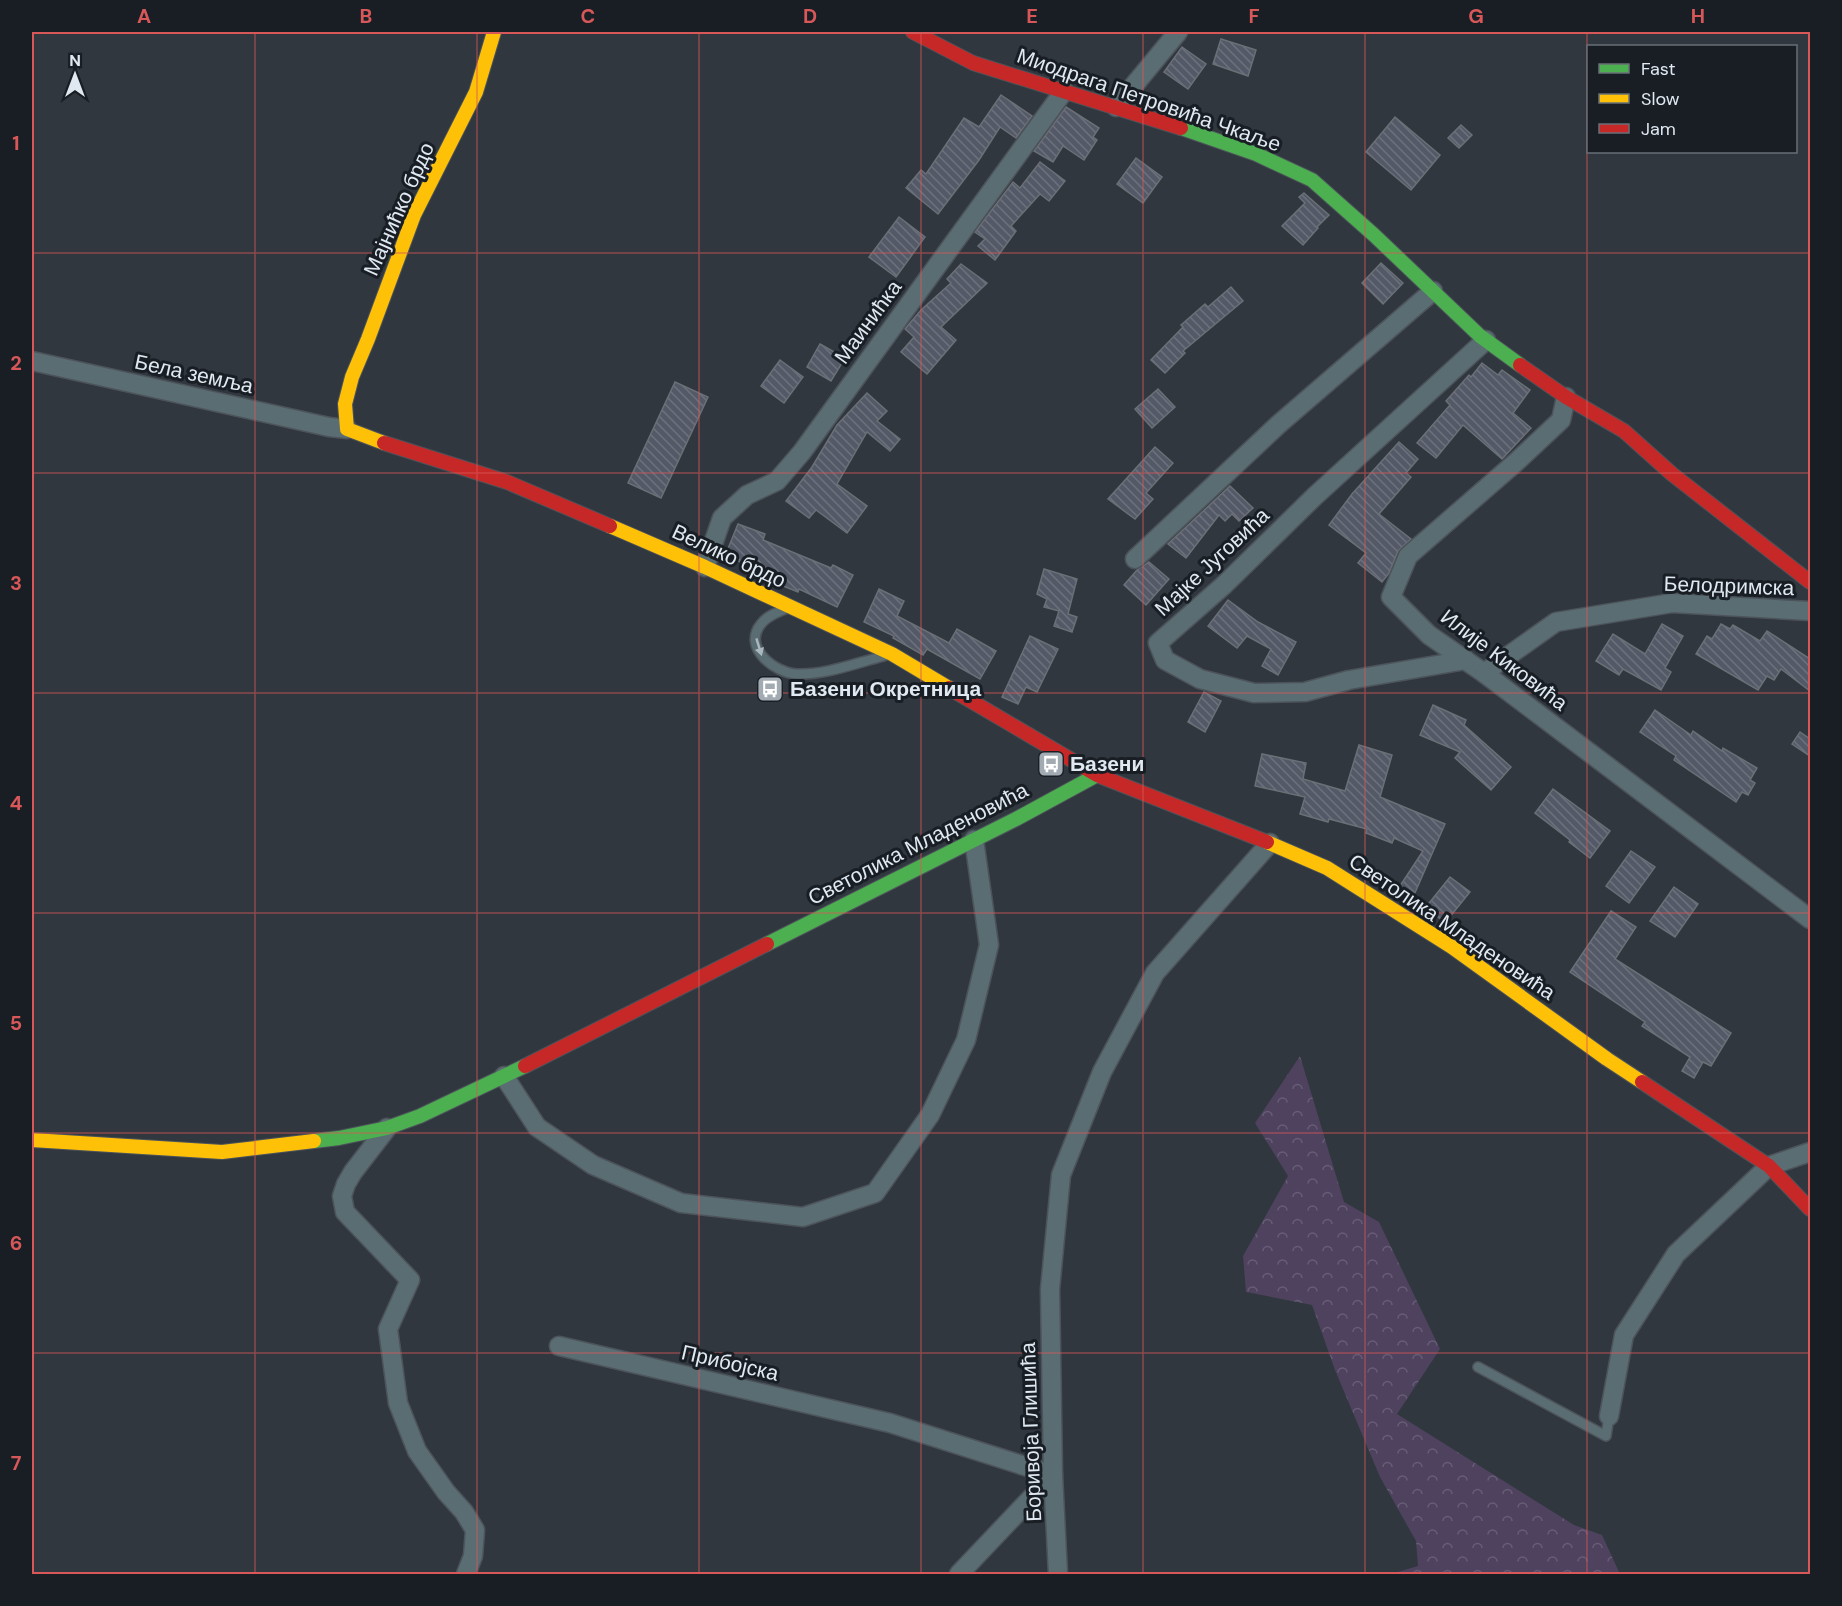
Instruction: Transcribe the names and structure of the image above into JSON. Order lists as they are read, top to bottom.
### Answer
{
  "streets": {
    "street": [
      "Миодрага Петровића Чкаље",
      "Мајнићко брдо",
      "Маинићка",
      "Бела земља",
      "Велико брдо",
      "Мајке Југовића",
      "Белодримска",
      "Илије Киковића",
      "Светолика Младеновића",
      "Прибојска",
      "Боривоја Глишића"
    ]
  },
  "crossings": [
    ["Миодрага Петровића Чкаље", "Маинићка"],
    ["Миодрага Петровића Чкаље", "Мајке Југовића"],
    ["Миодрага Петровића Чкаље", "Илије Киковића"],
    ["Мајнићко брдо", "Бела земља"],
    ["Мајнићко брдо", "Велико брдо"],
    ["Маинићка", "Велико брдо"],
    ["Бела земља", "Велико брдо"],
    ["Велико брдо", "Светолика Младеновића"],
    ["Мајке Југовића", "Илије Киковића"],
    ["Белодримска", "Илије Киковића"],
    ["Светолика Младеновића", "Боривоја Глишића"],
    ["Прибојска", "Боривоја Глишића"]
  ],
  "places": {
    "bus stop": ["Базени Окретница", "Базени"]
  },
  "legend": ["Fast", "Slow", "Jam"],
  "north": "top",
  "grid": {
    "columns": [
      "A",
      "B",
      "C",
      "D",
      "E",
      "F",
      "G",
      "H"
    ],
    "rows": [
      "1",
      "2",
      "3",
      "4",
      "5",
      "6",
      "7"
    ]
  }
}
